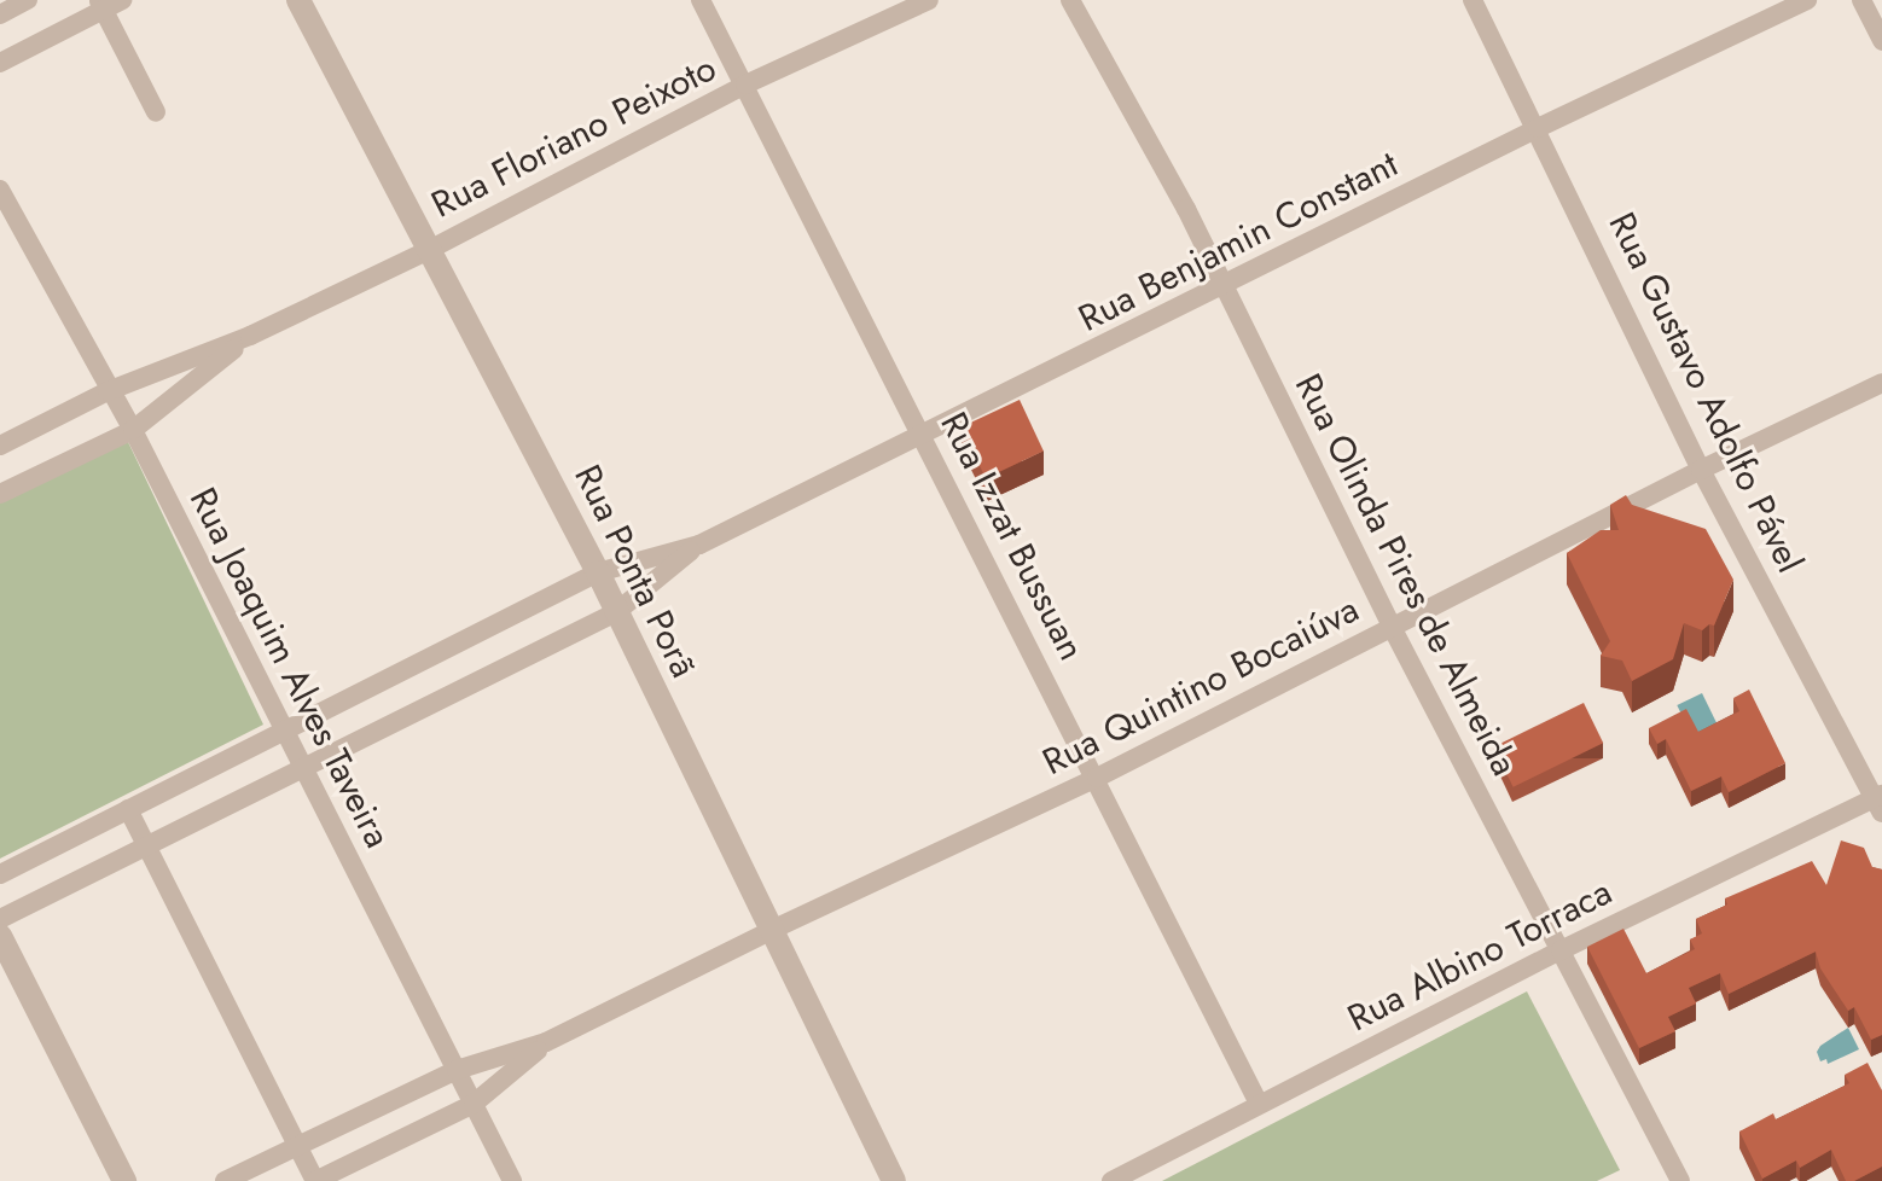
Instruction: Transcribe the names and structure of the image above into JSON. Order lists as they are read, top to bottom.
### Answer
{
  "streets": {
    "street": [
      "Rua Floriano Peixoto",
      "Rua Benjamin Constant",
      "Rua Gustavo Adolfo Pável",
      "Rua Izzat Bussuan",
      "Rua Ponta Porã",
      "Rua Olinda Pires de Almeida",
      "Rua Joaquim Alves Taveira",
      "Rua Quintino Bocaiúva",
      "Rua Albino Torraca"
    ]
  },
  "crossings": [
    ["Rua Floriano Peixoto", "Rua Izzat Bussuan"],
    ["Rua Floriano Peixoto", "Rua Ponta Porã"],
    ["Rua Floriano Peixoto", "Rua Joaquim Alves Taveira"],
    ["Rua Benjamin Constant", "Rua Gustavo Adolfo Pável"],
    ["Rua Benjamin Constant", "Rua Izzat Bussuan"],
    ["Rua Benjamin Constant", "Rua Ponta Porã"],
    ["Rua Benjamin Constant", "Rua Olinda Pires de Almeida"],
    ["Rua Benjamin Constant", "Rua Joaquim Alves Taveira"],
    ["Rua Gustavo Adolfo Pável", "Rua Quintino Bocaiúva"],
    ["Rua Gustavo Adolfo Pável", "Rua Albino Torraca"],
    ["Rua Izzat Bussuan", "Rua Quintino Bocaiúva"],
    ["Rua Izzat Bussuan", "Rua Albino Torraca"],
    ["Rua Ponta Porã", "Rua Quintino Bocaiúva"],
    ["Rua Olinda Pires de Almeida", "Rua Quintino Bocaiúva"],
    ["Rua Olinda Pires de Almeida", "Rua Albino Torraca"],
    ["Rua Joaquim Alves Taveira", "Rua Quintino Bocaiúva"]
  ]
}
